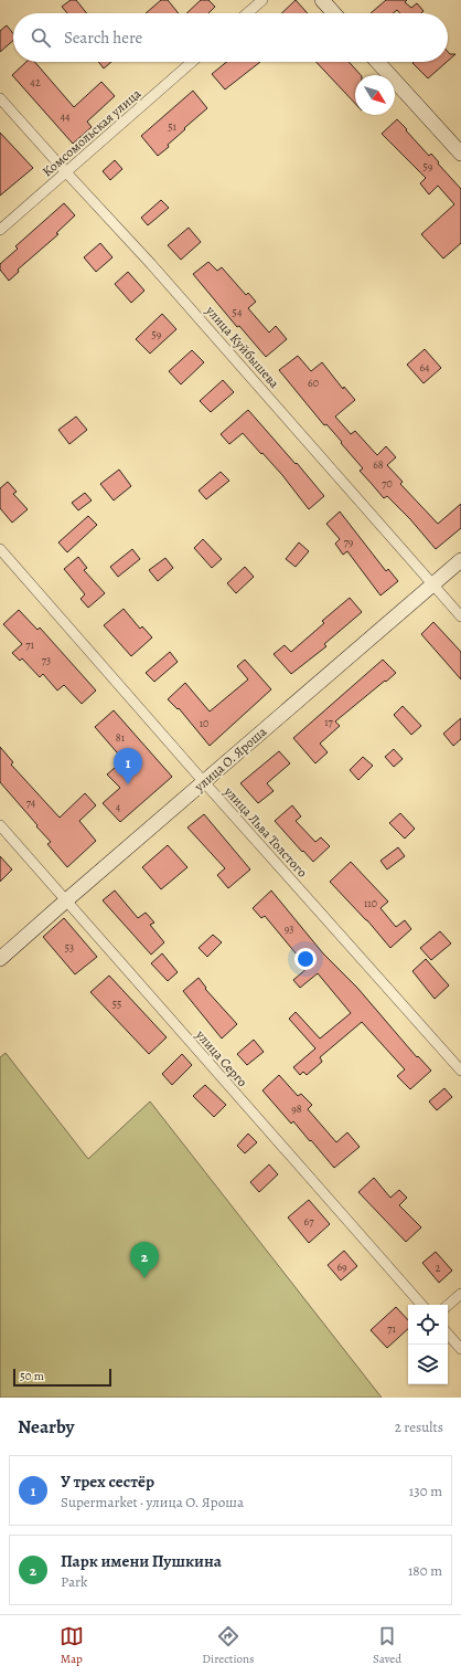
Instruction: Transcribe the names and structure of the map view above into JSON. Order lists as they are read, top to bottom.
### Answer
{
  "streets": {
    "main road": ["улица О. Яроша"],
    "street": [
      "Комсомольская улица",
      "улица Куйбышева",
      "улица Льва Толстого",
      "улица Серго"
    ]
  },
  "crossings": [
    ["Комсомольская улица", "улица Куйбышева"],
    ["улица Куйбышева", "улица О. Яроша"],
    ["улица О. Яроша", "улица Льва Толстого"],
    ["улица О. Яроша", "улица Серго"]
  ],
  "house_numbers": [
    "42",
    "44",
    "51",
    "59",
    "54",
    "59",
    "64",
    "60",
    "68",
    "70",
    "79",
    "71",
    "73",
    "17",
    "10",
    "81",
    "74",
    "4",
    "110",
    "93",
    "53",
    "55",
    "98",
    "67",
    "69",
    "2",
    "71"
  ],
  "scale_bar": "50 m",
  "north": "bottom right",
  "page": {
    "search": "Search here",
    "pins": ["1", "2"],
    "scale": "50 m",
    "heading": ["Nearby", "2 results"],
    "list": [
      {
        "mark": "1",
        "name": "У трех сестёр",
        "note": "Supermarket · улица О. Яроша",
        "value": "130 m"
      },
      {
        "mark": "2",
        "name": "Парк имени Пушкина",
        "note": "Park",
        "value": "180 m"
      }
    ],
    "nav": ["Map", "Directions", "Saved"]
  }
}
